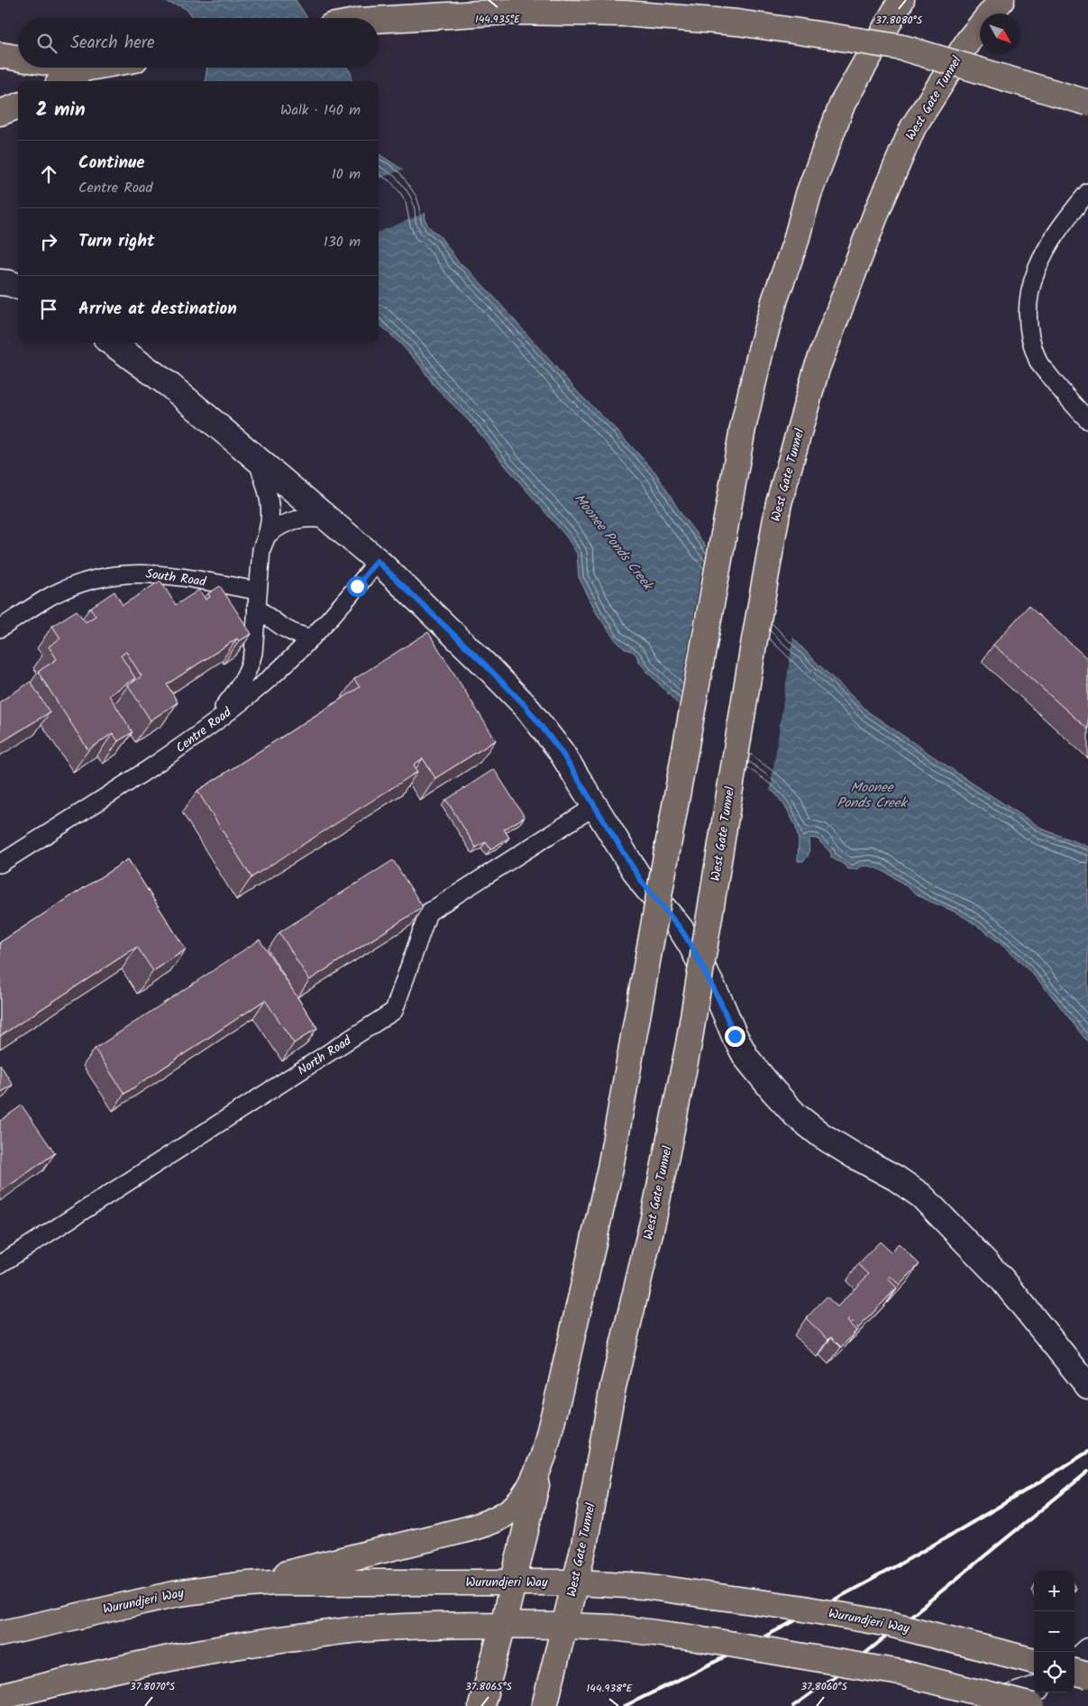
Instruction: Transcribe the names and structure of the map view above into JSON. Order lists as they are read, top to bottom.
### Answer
{
  "streets": {
    "main road": ["West Gate Tunnel", "Wurundjeri Way"],
    "lane": ["South Road", "Centre Road", "North Road"]
  },
  "crossings": [
    ["West Gate Tunnel", "Wurundjeri Way"],
    ["South Road", "Centre Road"]
  ],
  "water": ["Moonee Ponds Creek"],
  "north": "bottom right",
  "page": {
    "search": "Search here",
    "heading": ["2 min", "Walk · 140 m"],
    "list": [
      ["Continue", "Centre Road", "10 m"],
      ["Turn right", "130 m"],
      "Arrive at destination"
    ],
    "map_buttons": ["+", "−"]
  },
  "coordinates": [
    "144.935°E",
    "37.8080°S",
    "37.8070°S",
    "37.8065°S",
    "37.8060°S",
    "144.938°E"
  ]
}
